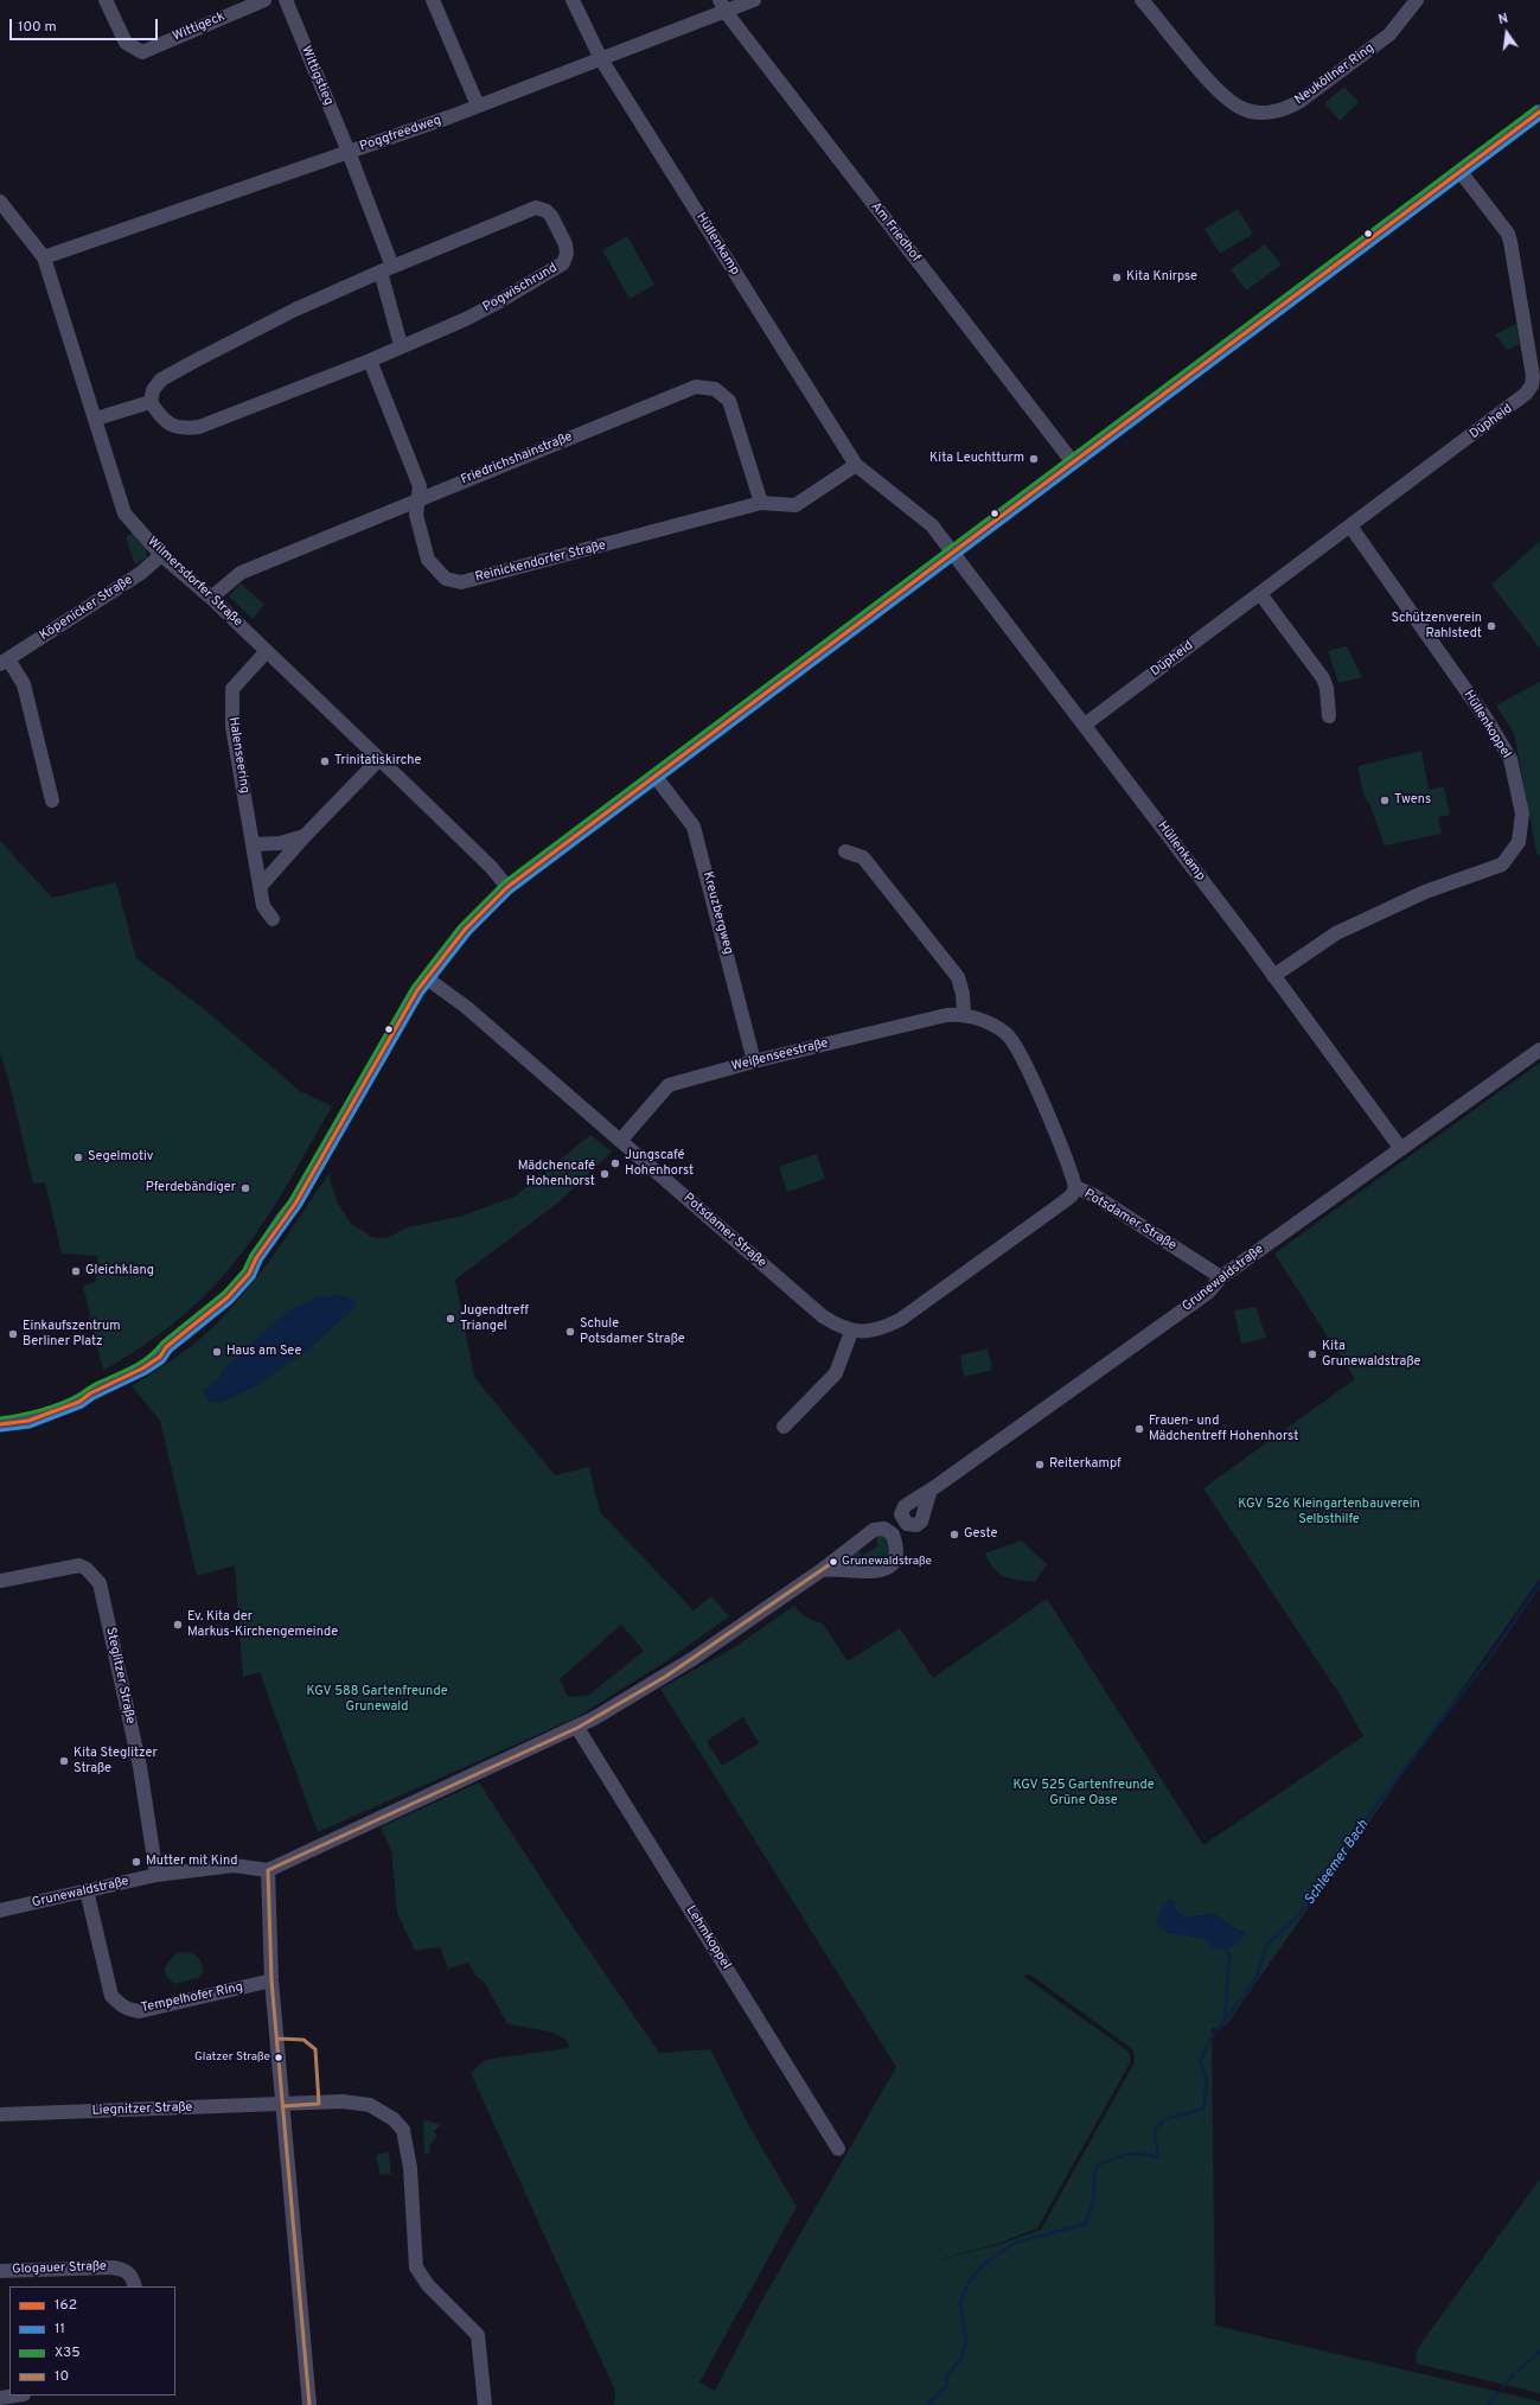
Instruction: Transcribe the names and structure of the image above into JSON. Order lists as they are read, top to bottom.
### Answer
{
  "streets": {
    "street": [
      "Wittigeck",
      "Neuköllner Ring",
      "Wittigstieg",
      "Poggfreedweg",
      "Am Friedhof",
      "Hüllenkamp",
      "Pogwischrund",
      "Düpheid",
      "Friedrichshainstraße",
      "Reinickendorfer Straße",
      "Wilmersdorfer Straße",
      "Köpenicker Straße",
      "Hüllenkoppel",
      "Halenseering",
      "Kreuzbergweg",
      "Weißenseestraße",
      "Potsdamer Straße",
      "Grunewaldstraße",
      "Steglitzer Straße",
      "Lehmkoppel",
      "Tempelhofer Ring",
      "Liegnitzer Straße",
      "Glogauer Straße"
    ]
  },
  "crossings": [
    ["Wittigstieg", "Poggfreedweg"],
    ["Poggfreedweg", "Am Friedhof"],
    ["Poggfreedweg", "Hüllenkamp"],
    ["Poggfreedweg", "Wilmersdorfer Straße"],
    ["Hüllenkamp", "Düpheid"],
    ["Hüllenkamp", "Reinickendorfer Straße"],
    ["Hüllenkamp", "Hüllenkoppel"],
    ["Hüllenkamp", "Grunewaldstraße"],
    ["Pogwischrund", "Reinickendorfer Straße"],
    ["Düpheid", "Hüllenkoppel"],
    ["Friedrichshainstraße", "Reinickendorfer Straße"],
    ["Friedrichshainstraße", "Wilmersdorfer Straße"],
    ["Wilmersdorfer Straße", "Köpenicker Straße"],
    ["Wilmersdorfer Straße", "Halenseering"],
    ["Kreuzbergweg", "Weißenseestraße"],
    ["Weißenseestraße", "Potsdamer Straße"],
    ["Potsdamer Straße", "Grunewaldstraße"],
    ["Grunewaldstraße", "Steglitzer Straße"],
    ["Grunewaldstraße", "Tempelhofer Ring"]
  ],
  "water": ["Schleemer Bach"],
  "parks": ["KGV 526 Kleingartenbauverein Selbsthilfe", "KGV 588 Gartenfreunde Grunewald", "KGV 525 Gartenfreunde Grüne Oase"],
  "places": [
    "Kita Knirpse",
    "Kita Leuchtturm",
    "Schützenverein Rahlstedt",
    "Trinitatiskirche",
    "Twens",
    "Segelmotiv",
    "Jungscafé Hohenhorst",
    "Mädchencafé Hohenhorst",
    "Pferdebändiger",
    "Gleichklang",
    "Jugendtreff Triangel",
    "Schule Potsdamer Straße",
    "Einkaufszentrum Berliner Platz",
    "Haus am See",
    "Kita Grunewaldstraße",
    "Frauen- und Mädchentreff Hohenhorst",
    "Reiterkampf",
    "Geste",
    "Grunewaldstraße",
    "Ev. Kita der Markus-Kirchengemeinde",
    "Kita Steglitzer Straße",
    "Mutter mit Kind",
    "Glatzer Straße"
  ],
  "lines": [
    "transit line X35",
    "transit line 162",
    "transit line 11",
    "transit line 10"
  ],
  "legend": [
    "162",
    "11",
    "X35",
    "10"
  ],
  "scale_bar": "100 m",
  "north": "top"
}
